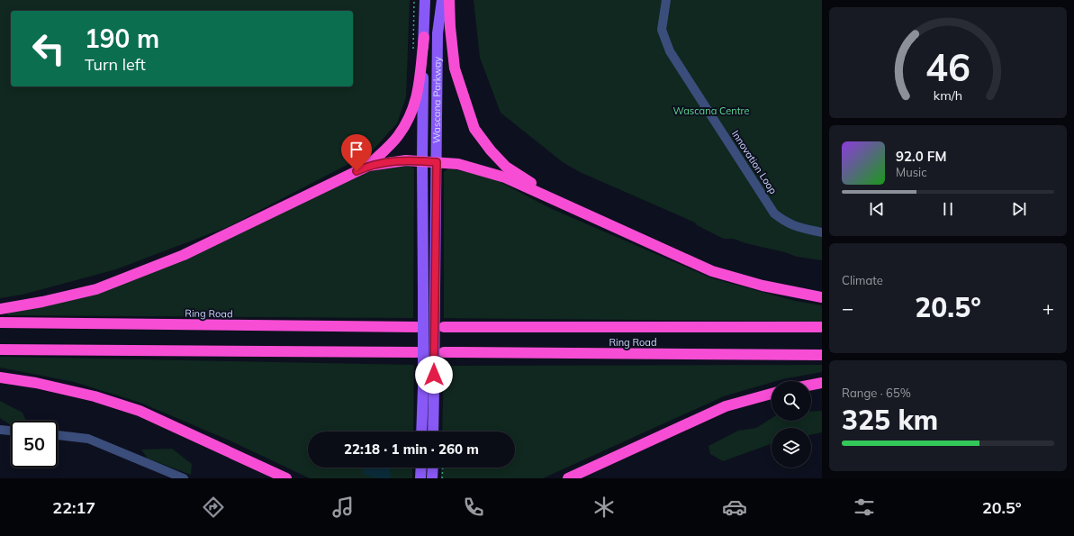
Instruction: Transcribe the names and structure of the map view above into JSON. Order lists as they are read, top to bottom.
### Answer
{
  "streets": {
    "highway": ["Ring Road"],
    "main road": ["Wascana Parkway"],
    "street": ["Innovation Loop"]
  },
  "parks": ["Wascana Centre"],
  "page": {
    "turn": ["190 m", "Turn left"],
    "song": ["92.0 FM", "Music"],
    "tile": [
      "Climate",
      ["Range · 65%", "325 km"]
    ],
    "heat": ["−", "20.5°", "+"],
    "limit": "50",
    "trip": "22:18 · 1 min · 260 m",
    "tabs": ["22:17", "20.5°"],
    "gauge": ["46", "km/h"]
  }
}
